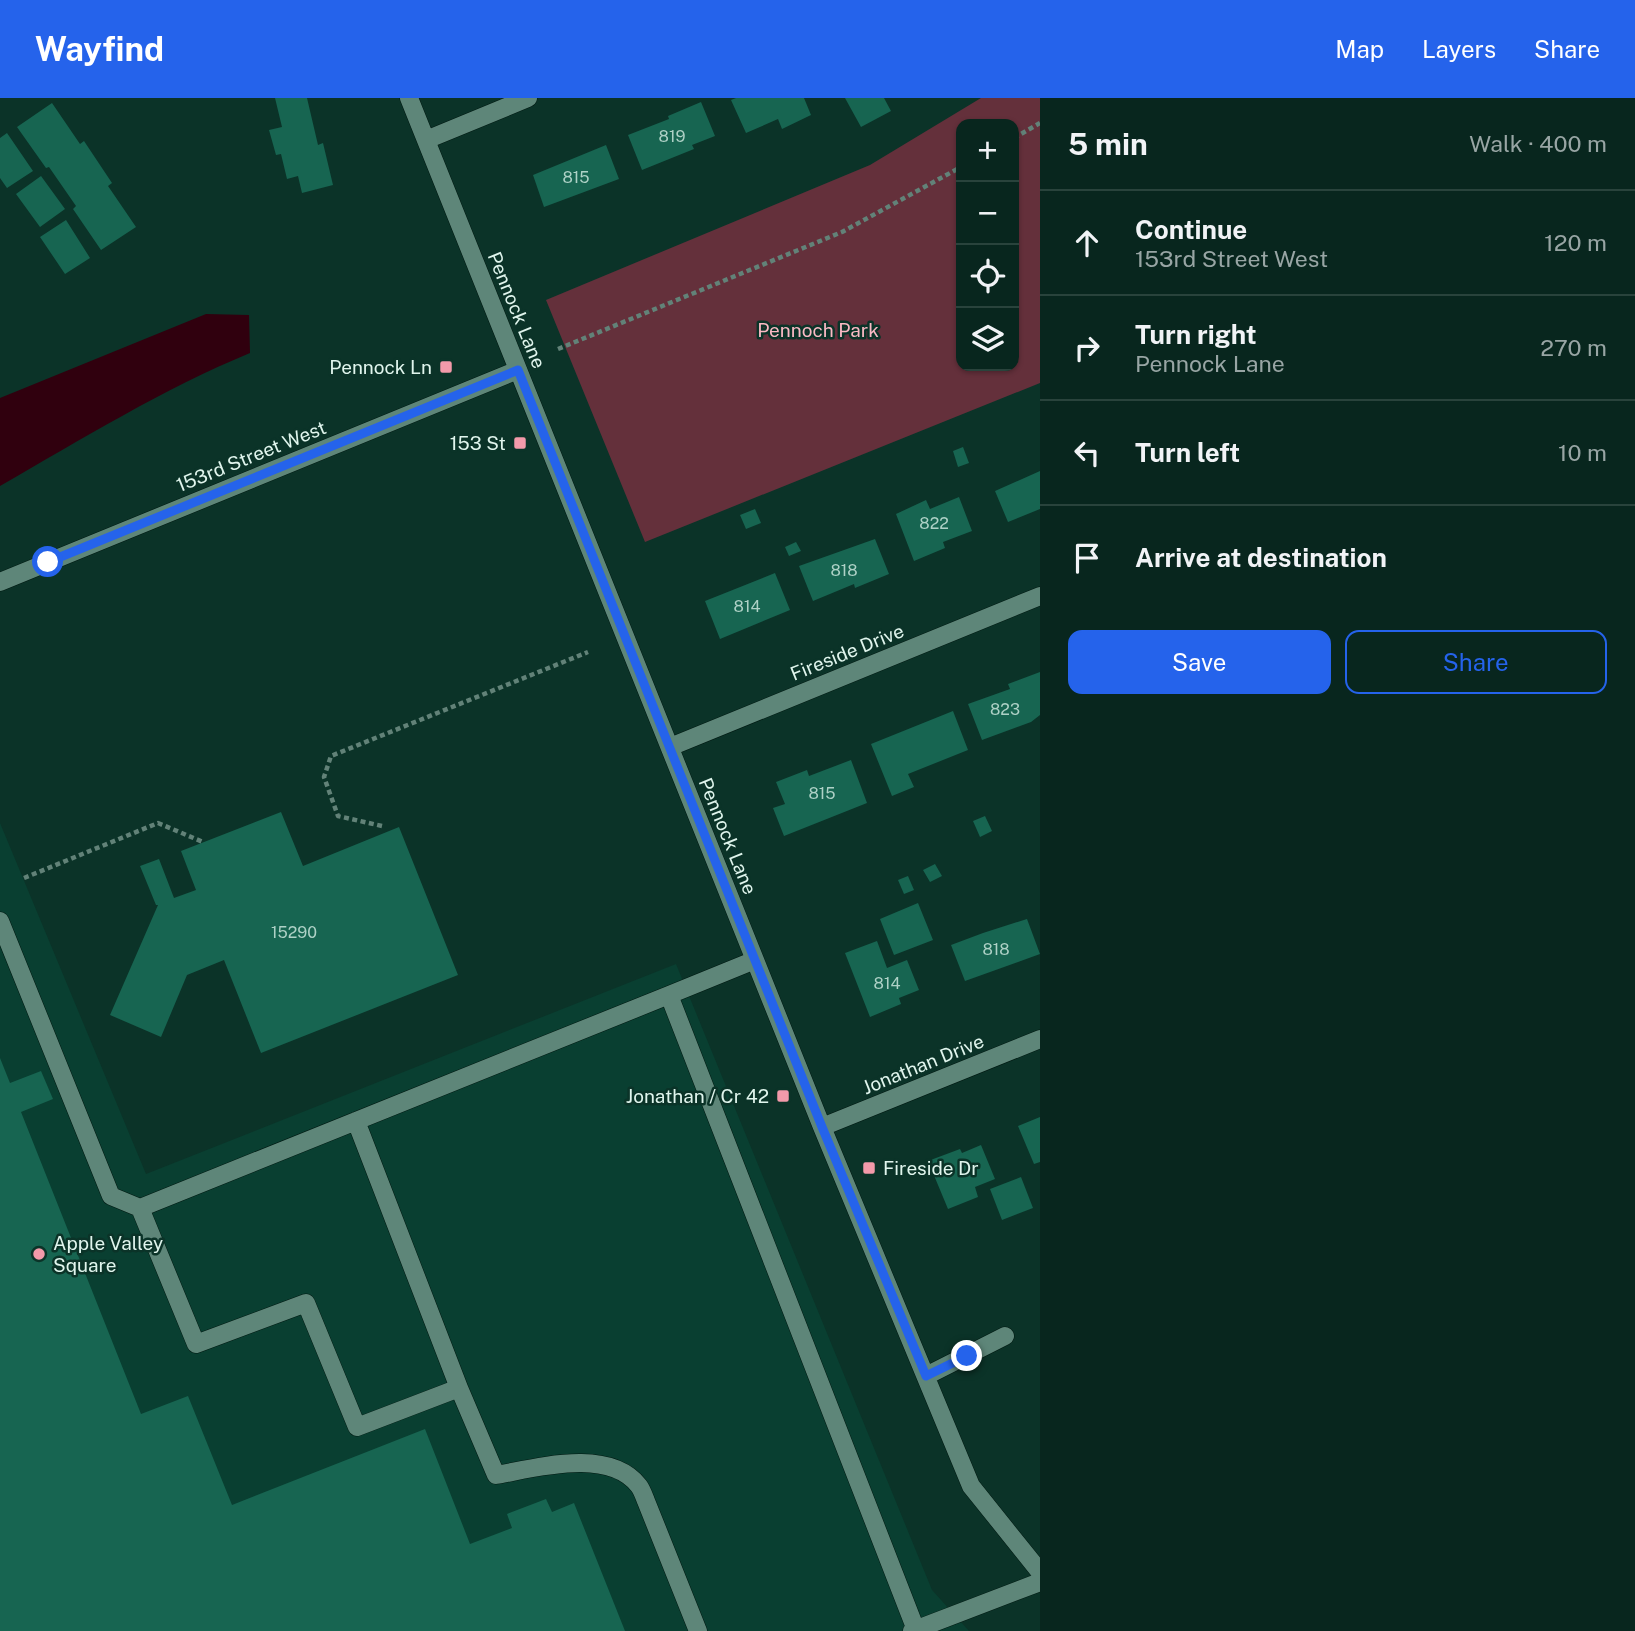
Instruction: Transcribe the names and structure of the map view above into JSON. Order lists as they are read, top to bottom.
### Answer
{
  "streets": {
    "street": [
      "Pennock Lane",
      "153rd Street West",
      "Fireside Drive",
      "Jonathan Drive"
    ]
  },
  "crossings": [
    ["Pennock Lane", "153rd Street West"],
    ["Pennock Lane", "Fireside Drive"],
    ["Pennock Lane", "Jonathan Drive"]
  ],
  "parks": ["Pennoch Park"],
  "places": {
    "transit": [
      "Pennock Ln",
      "153 St",
      "Jonathan / Cr 42",
      "Fireside Dr"
    ],
    "other": ["Apple Valley Square"]
  },
  "house_numbers": [
    "819",
    "815",
    "822",
    "818",
    "814",
    "823",
    "815",
    "15290",
    "818",
    "814"
  ],
  "page": {
    "header": "Wayfind",
    "nav": ["Map", "Layers", "Share"],
    "heading": ["5 min", "Walk · 400 m"],
    "map_buttons": ["+", "−"],
    "list": [
      ["Continue", "153rd Street West", "120 m"],
      ["Turn right", "Pennock Lane", "270 m"],
      ["Turn left", "10 m"],
      "Arrive at destination"
    ],
    "buttons": ["Save", "Share"]
  }
}
